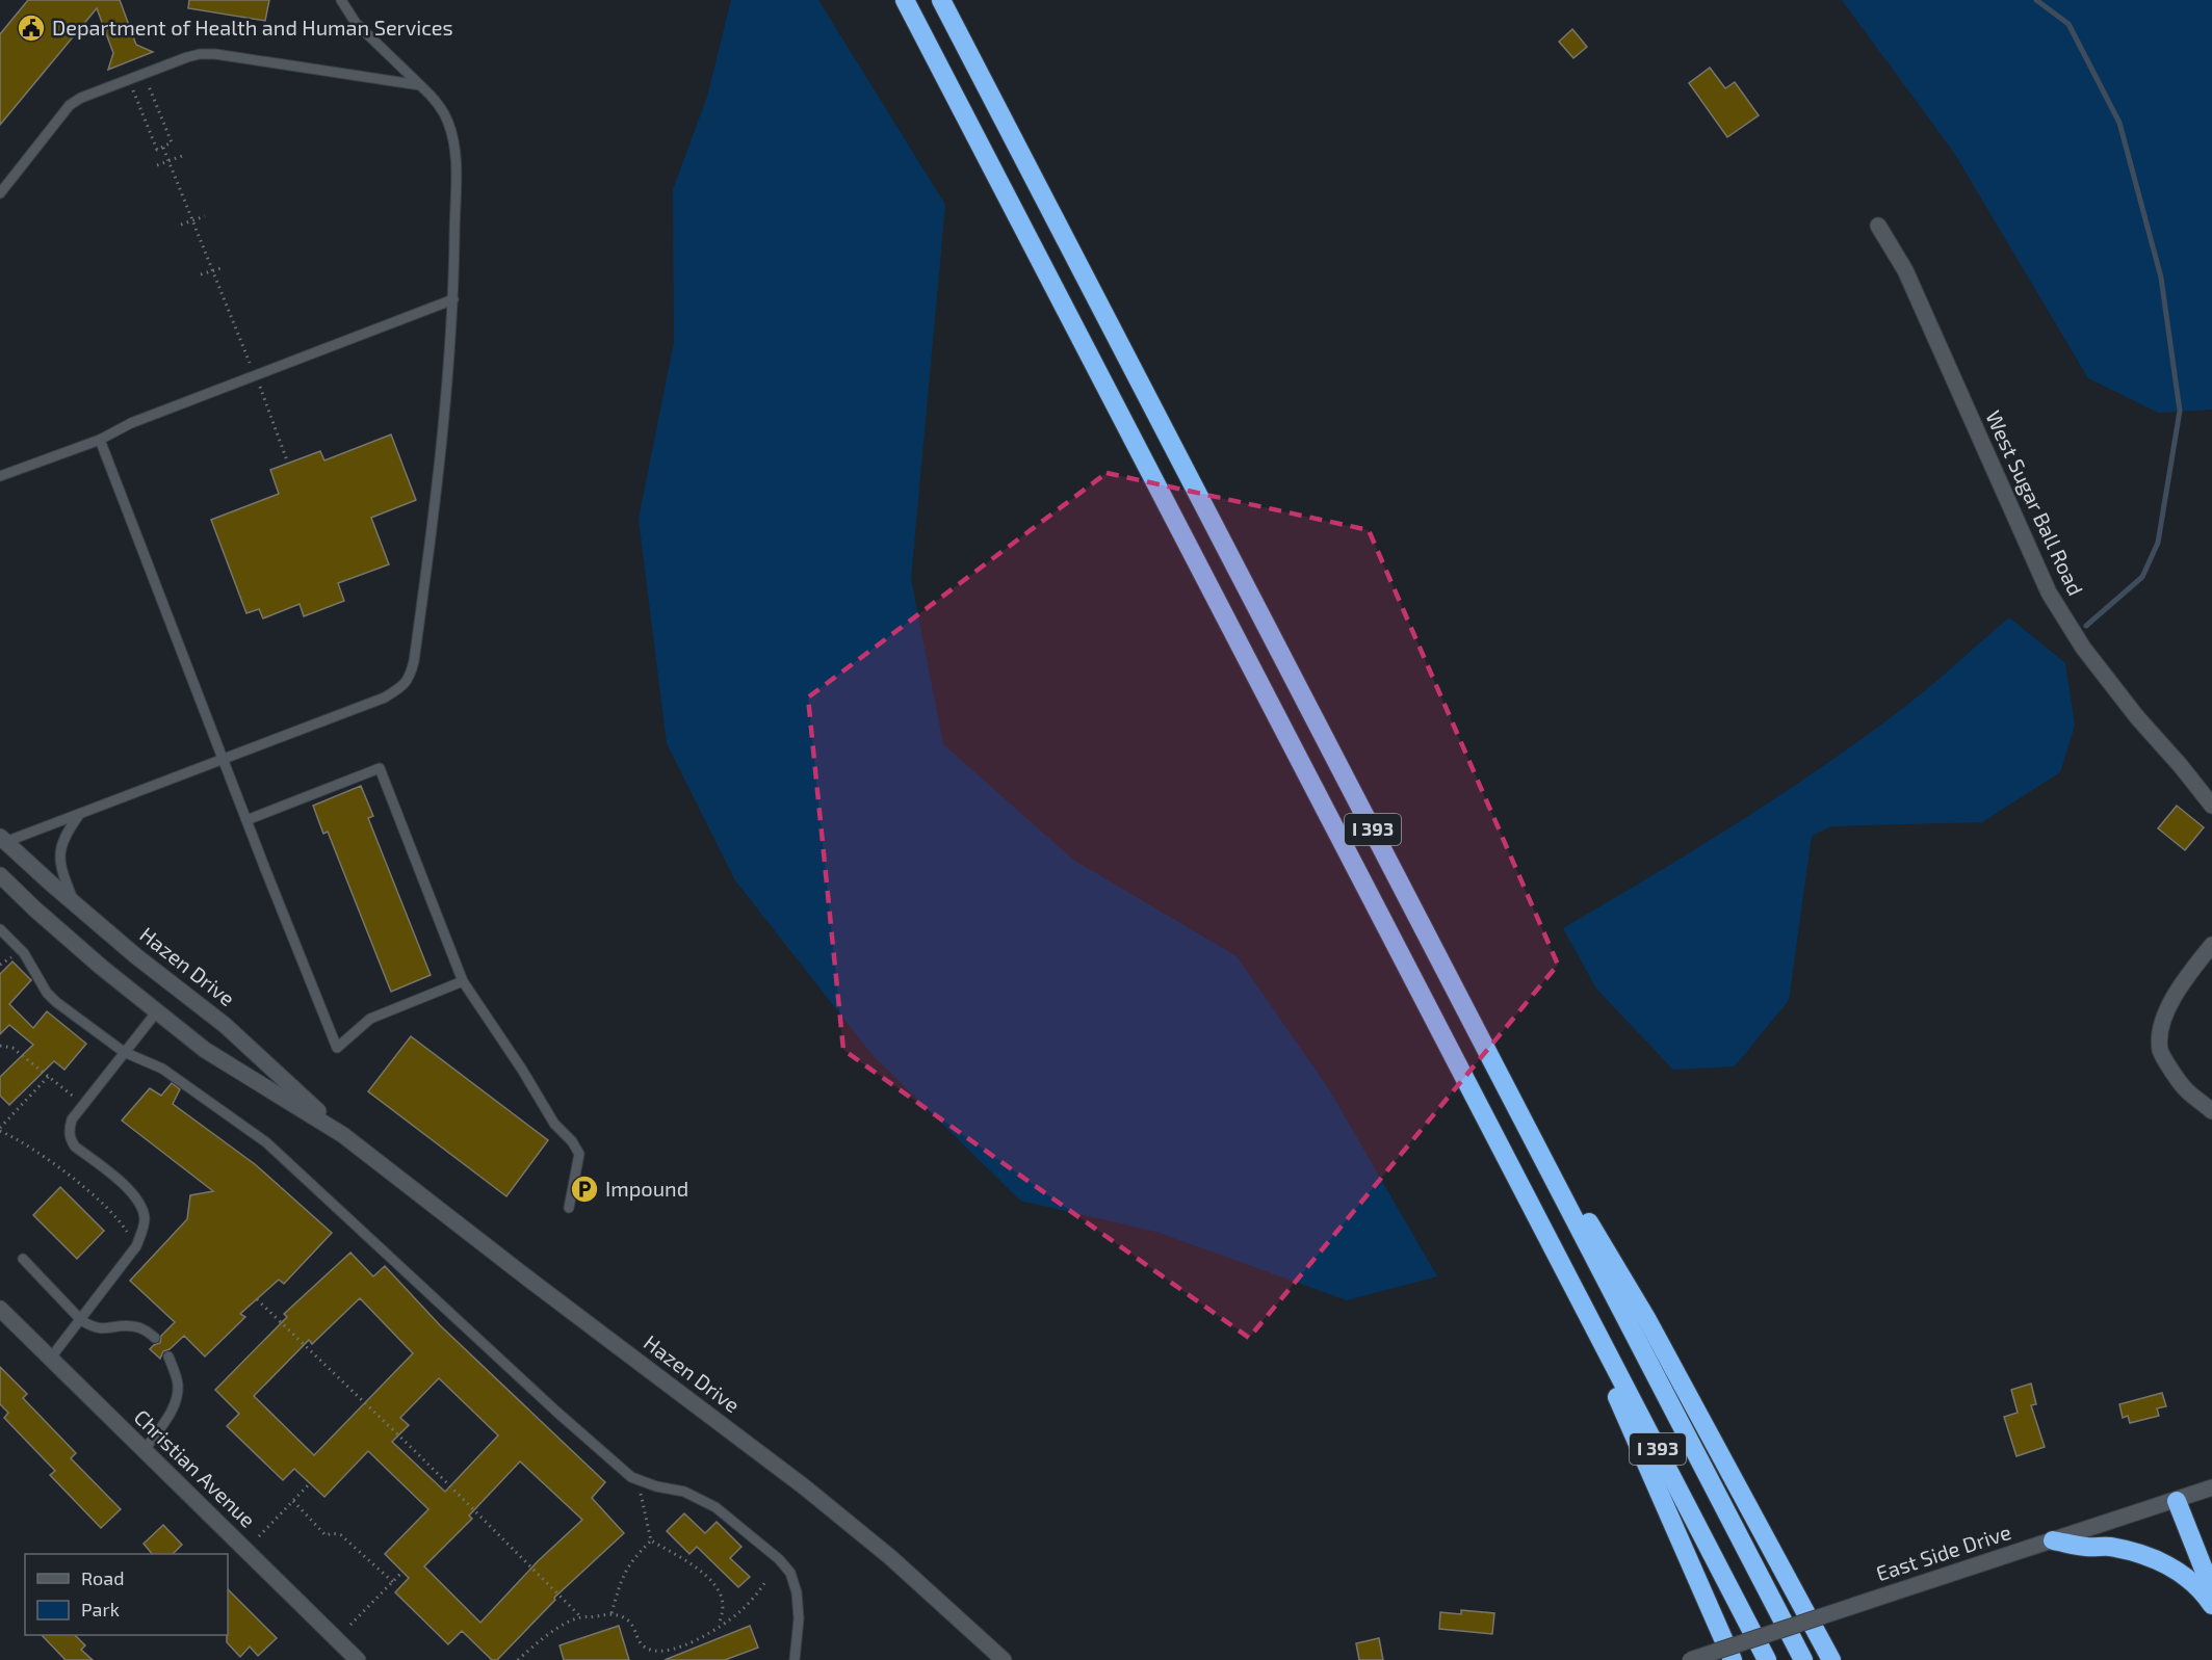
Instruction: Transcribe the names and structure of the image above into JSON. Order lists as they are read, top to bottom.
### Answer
{
  "streets": {
    "highway": ["I 393"],
    "street": [
      "West Sugar Ball Road",
      "Hazen Drive",
      "Christian Avenue",
      "East Side Drive"
    ]
  },
  "places": {
    "public building": ["Department of Health and Human Services"],
    "parking": ["Impound"]
  },
  "legend": ["Road", "Park"]
}
